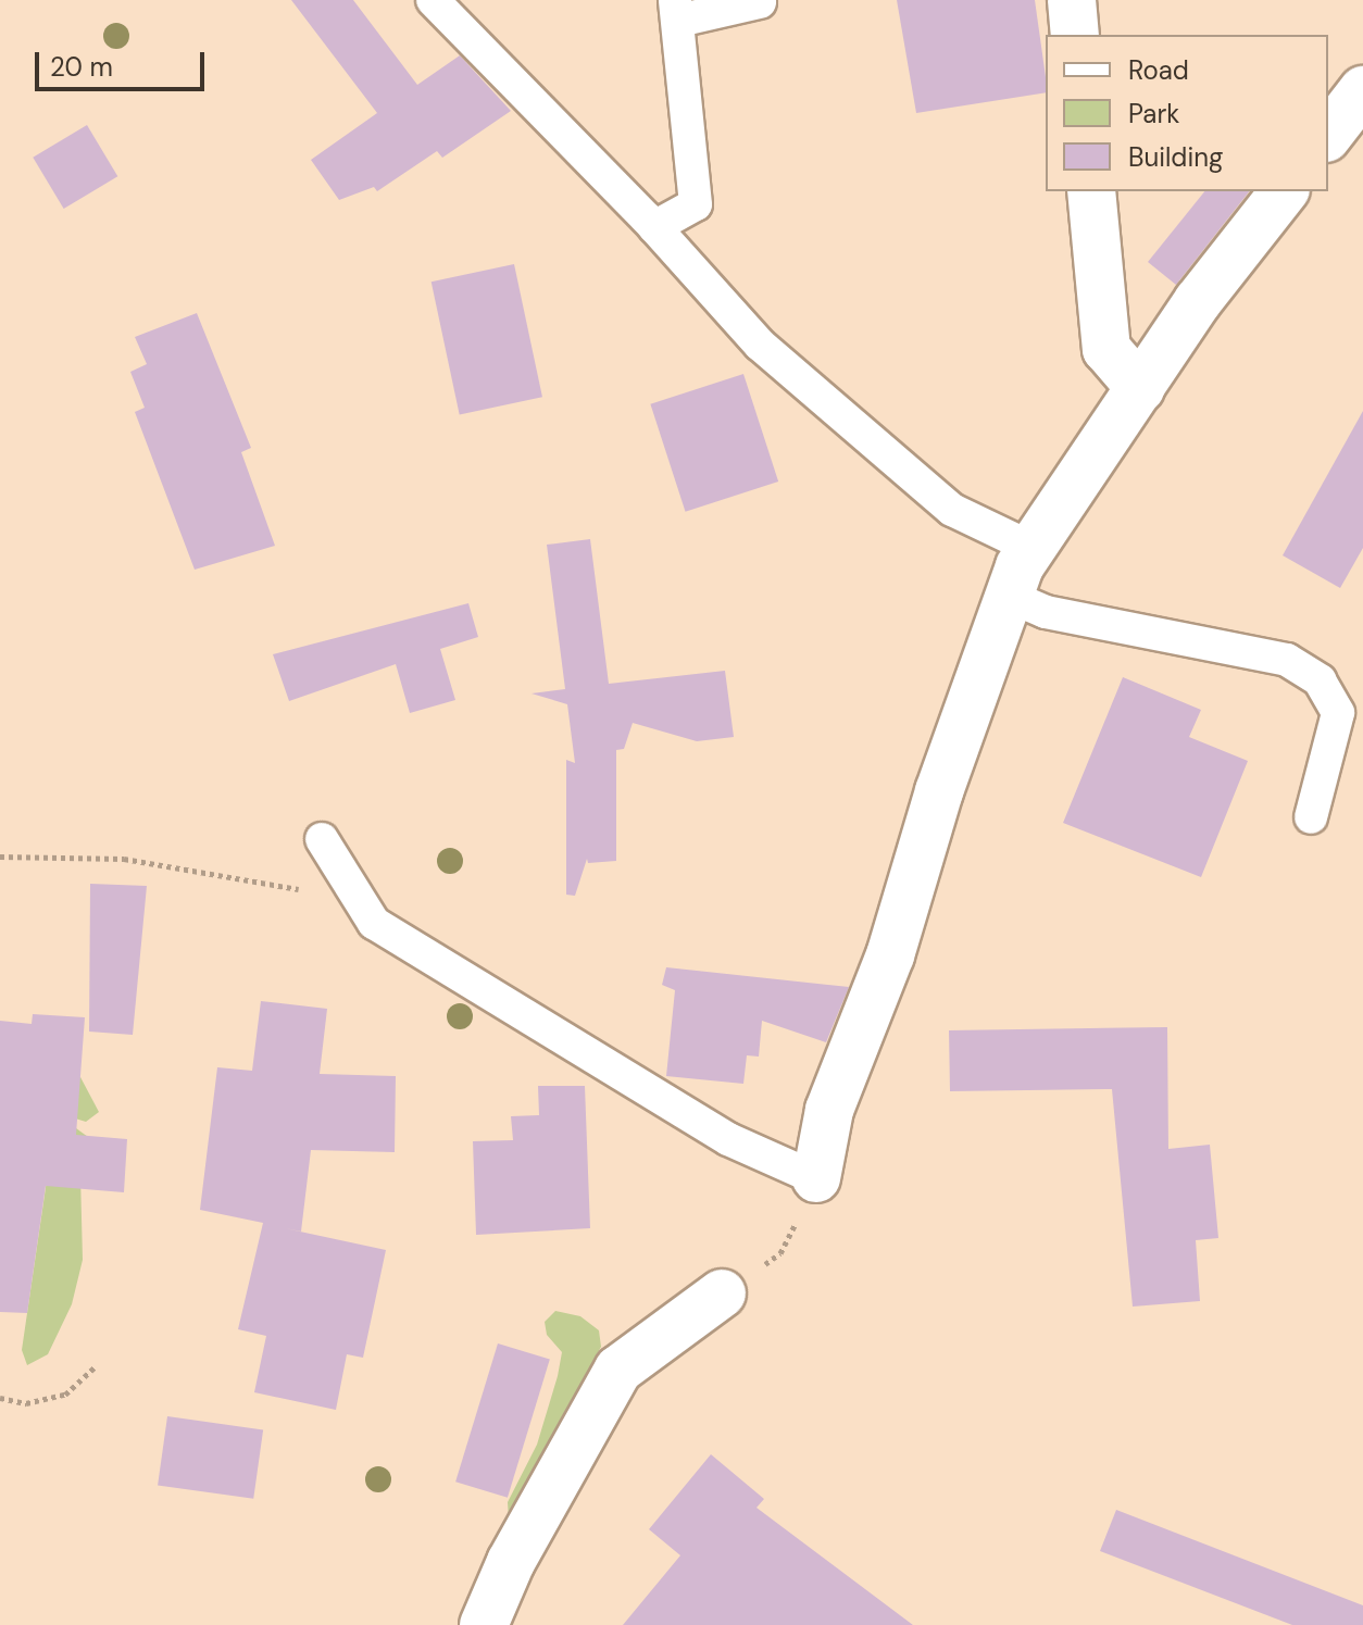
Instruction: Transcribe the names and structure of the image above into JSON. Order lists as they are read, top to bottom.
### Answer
{
  "legend": ["Road", "Park", "Building"],
  "scale_bar": "20 m"
}
